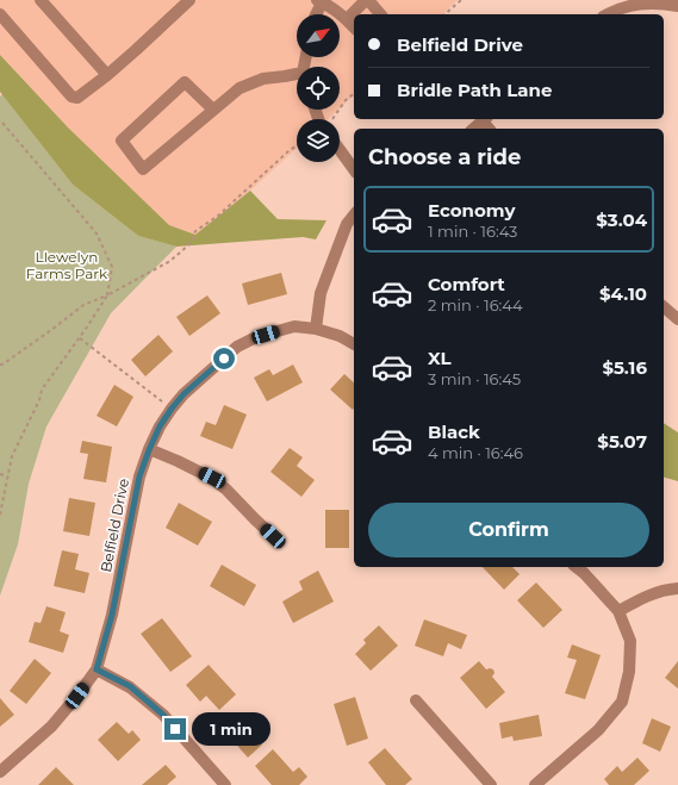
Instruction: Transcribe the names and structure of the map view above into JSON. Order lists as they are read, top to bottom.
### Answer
{
  "streets": {
    "street": ["Belfield Drive"]
  },
  "parks": ["Llewelyn Farms Park"],
  "north": "top right",
  "page": {
    "banner": ["Belfield Drive", "Bridle Path Lane"],
    "heading": "Choose a ride",
    "list": [
      {
        "name": "Economy",
        "note": "1 min · 16:43",
        "value": "$3.04"
      },
      {
        "name": "Comfort",
        "note": "2 min · 16:44",
        "value": "$4.10"
      },
      {
        "name": "XL",
        "note": "3 min · 16:45",
        "value": "$5.16"
      },
      {
        "name": "Black",
        "note": "4 min · 16:46",
        "value": "$5.07"
      }
    ],
    "buttons": "Confirm",
    "bubble": "1 min"
  }
}
